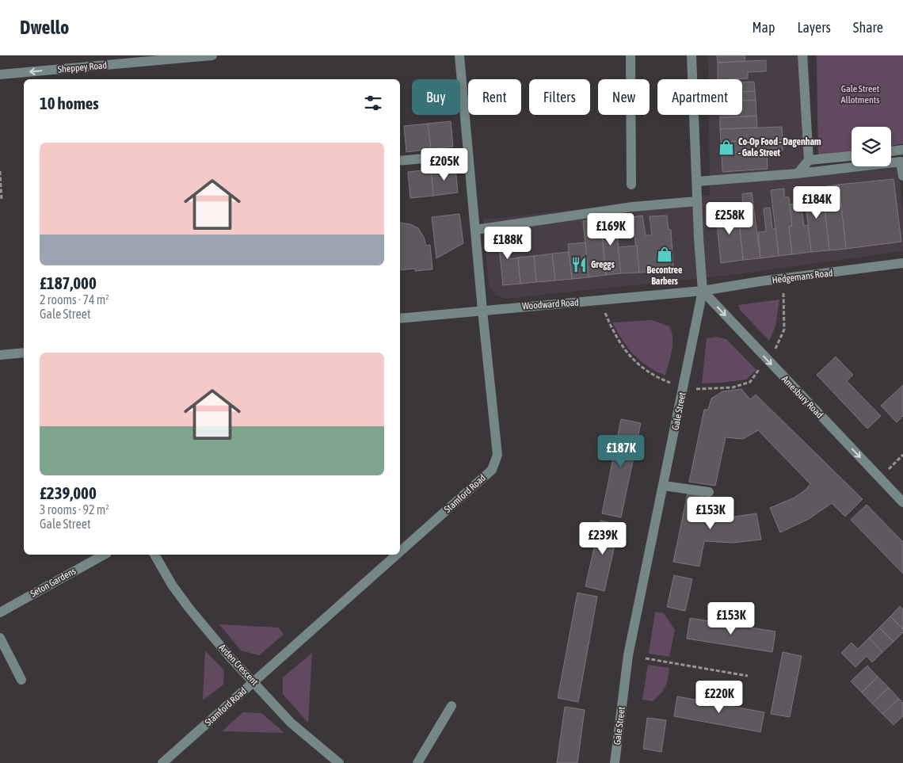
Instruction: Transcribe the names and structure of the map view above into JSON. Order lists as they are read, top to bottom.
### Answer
{
  "streets": {
    "street": [
      "Sheppey Road",
      "Hedgemans Road",
      "Woodward Road",
      "Amesbury Road",
      "Gale Street",
      "Stamford Road",
      "Seton Gardens",
      "Arden Crescent"
    ]
  },
  "crossings": [
    ["Hedgemans Road", "Woodward Road"],
    ["Hedgemans Road", "Amesbury Road"],
    ["Hedgemans Road", "Gale Street"],
    ["Woodward Road", "Amesbury Road"],
    ["Woodward Road", "Gale Street"],
    ["Woodward Road", "Stamford Road"],
    ["Amesbury Road", "Gale Street"],
    ["Stamford Road", "Arden Crescent"]
  ],
  "one_way": ["Sheppey Road", "Amesbury Road"],
  "parks": ["Gale Street Allotments"],
  "places": {
    "shop": ["Co-Op Food - Dagenham - Gale Street", "Becontree Barbers"],
    "restaurant": ["Greggs"]
  },
  "page": {
    "header": "Dwello",
    "nav": ["Map", "Layers", "Share"],
    "chip": [
      "Buy",
      "Rent",
      "Filters",
      "New",
      "Apartment"
    ],
    "heading": "10 homes",
    "list": [
      {
        "name": "£187,000",
        "note": "2 rooms · 74 m² · Gale Street"
      },
      {
        "name": "£239,000",
        "note": "3 rooms · 92 m² · Gale Street"
      }
    ],
    "price": [
      "£205K",
      "£184K",
      "£258K",
      "£169K",
      "£188K",
      "£187K",
      "£153K",
      "£239K",
      "£153K",
      "£220K"
    ]
  }
}
